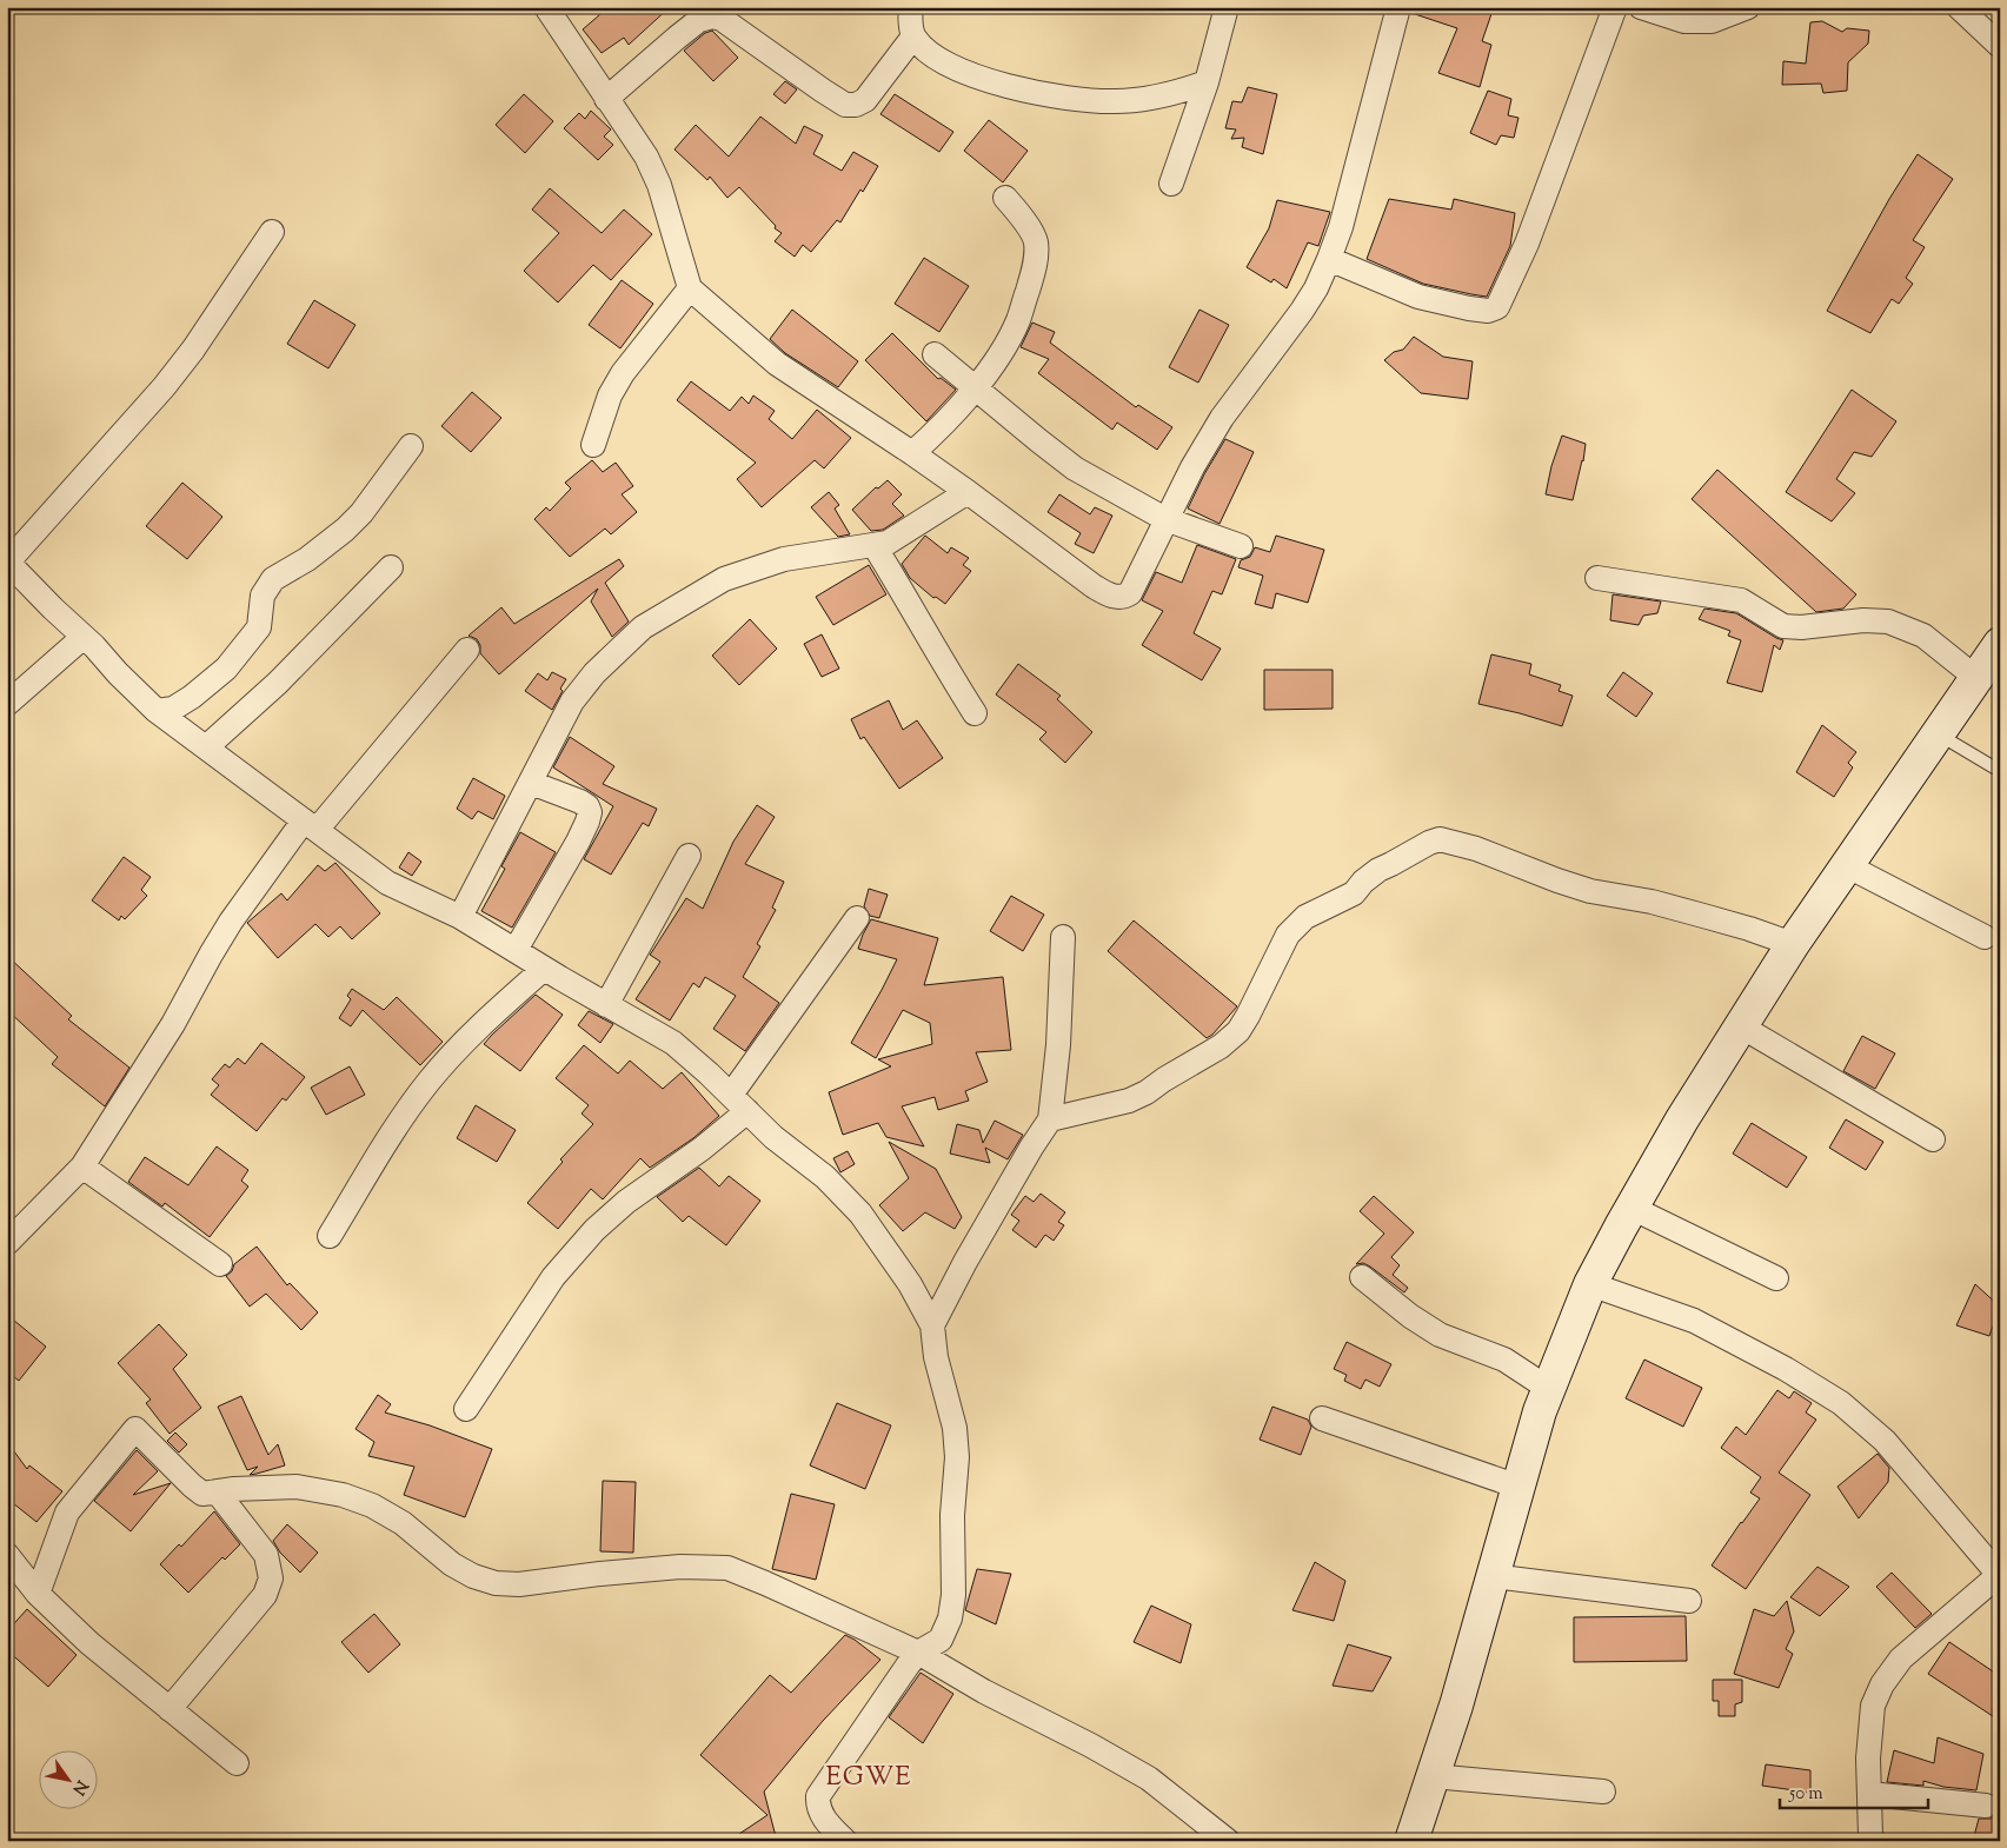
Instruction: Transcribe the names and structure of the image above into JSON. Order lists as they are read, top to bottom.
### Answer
{
  "districts": ["EGWE"],
  "scale_bar": "50 m",
  "north": "bottom right"
}
